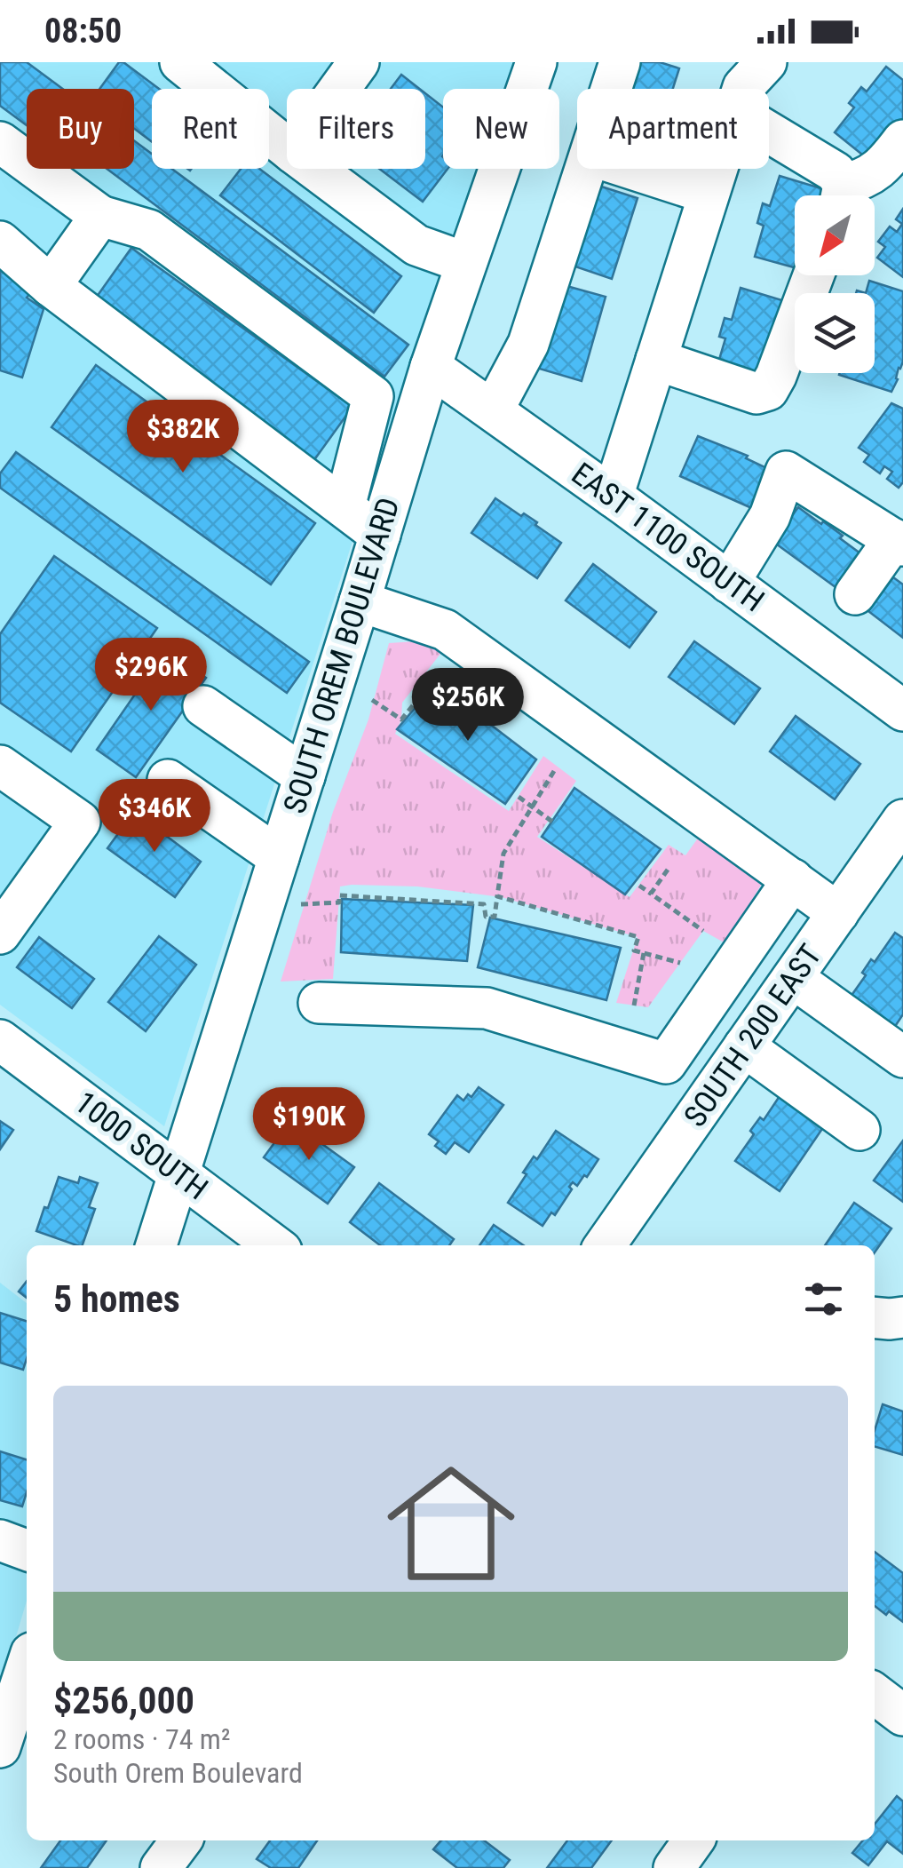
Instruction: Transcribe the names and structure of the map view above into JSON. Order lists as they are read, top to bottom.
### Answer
{
  "streets": {
    "street": [
      "EAST 1100 SOUTH",
      "SOUTH OREM BOULEVARD",
      "SOUTH 200 EAST",
      "1000 SOUTH"
    ]
  },
  "crossings": [
    ["EAST 1100 SOUTH", "SOUTH OREM BOULEVARD"],
    ["SOUTH OREM BOULEVARD", "1000 SOUTH"]
  ],
  "north": "bottom left",
  "page": {
    "status": "08:50",
    "chip": [
      "Buy",
      "Rent",
      "Filters",
      "New",
      "Apartment"
    ],
    "price": [
      "$382K",
      "$296K",
      "$256K",
      "$346K",
      "$190K"
    ],
    "heading": "5 homes",
    "list": [
      {
        "name": "$256,000",
        "note": "2 rooms · 74 m² · South Orem Boulevard"
      }
    ]
  }
}
